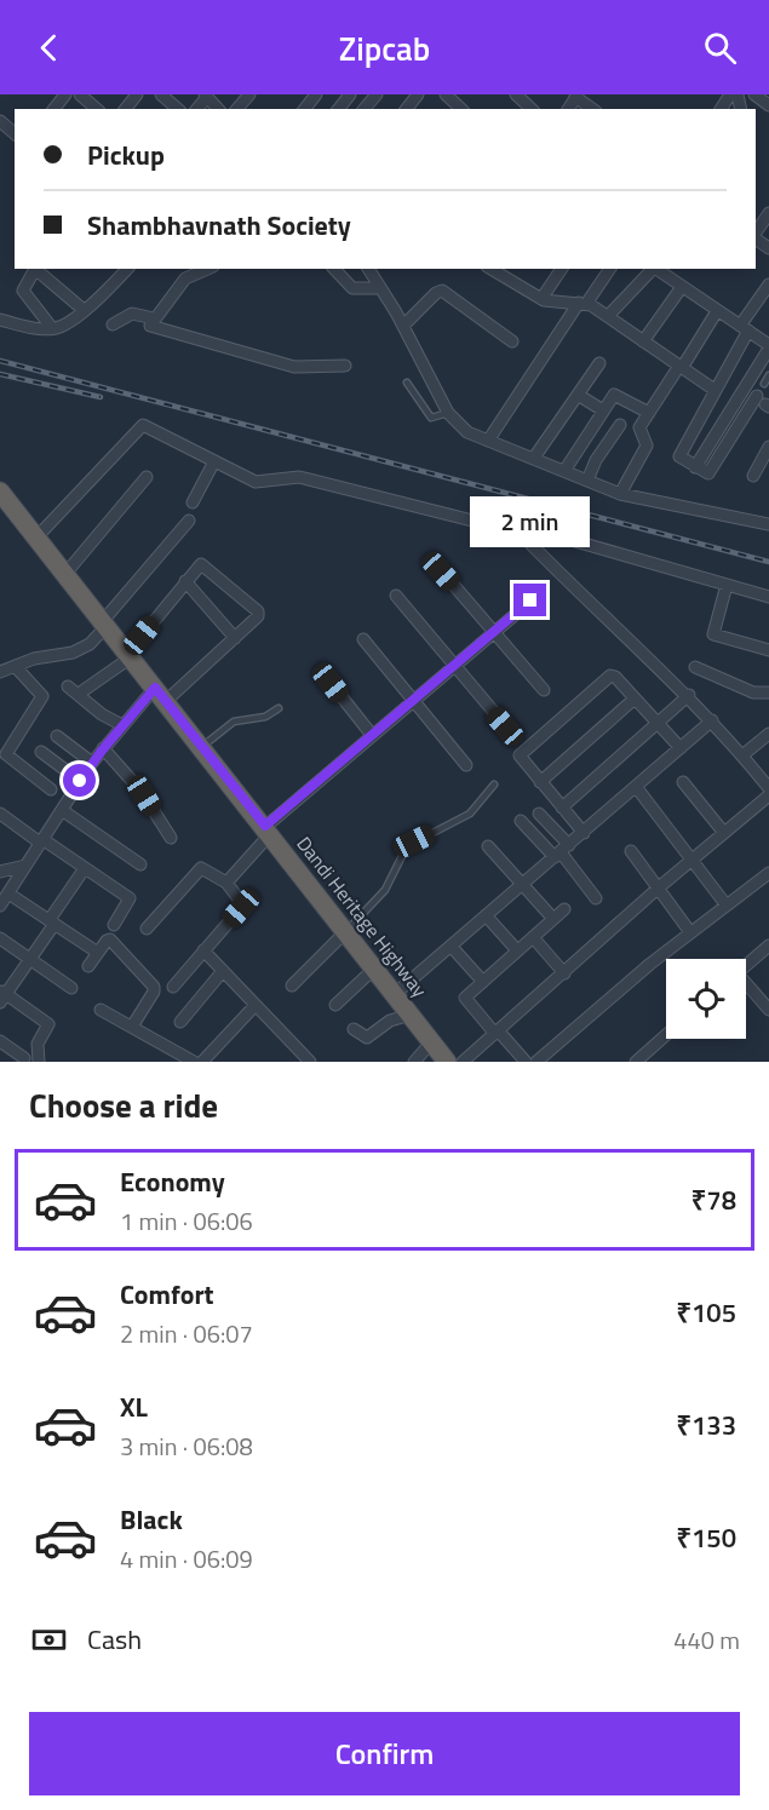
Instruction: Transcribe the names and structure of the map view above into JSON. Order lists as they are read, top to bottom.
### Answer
{
  "streets": {
    "highway": ["Dandi Heritage Highway"]
  },
  "page": {
    "header": "Zipcab",
    "banner": ["Pickup", "Shambhavnath Society"],
    "bubble": "2 min",
    "heading": "Choose a ride",
    "list": [
      {
        "name": "Economy",
        "note": "1 min · 06:06",
        "value": "₹78"
      },
      {
        "name": "Comfort",
        "note": "2 min · 06:07",
        "value": "₹105"
      },
      {
        "name": "XL",
        "note": "3 min · 06:08",
        "value": "₹133"
      },
      {
        "name": "Black",
        "note": "4 min · 06:09",
        "value": "₹150"
      }
    ],
    "pay": ["Cash", "440 m"],
    "buttons": "Confirm"
  }
}
